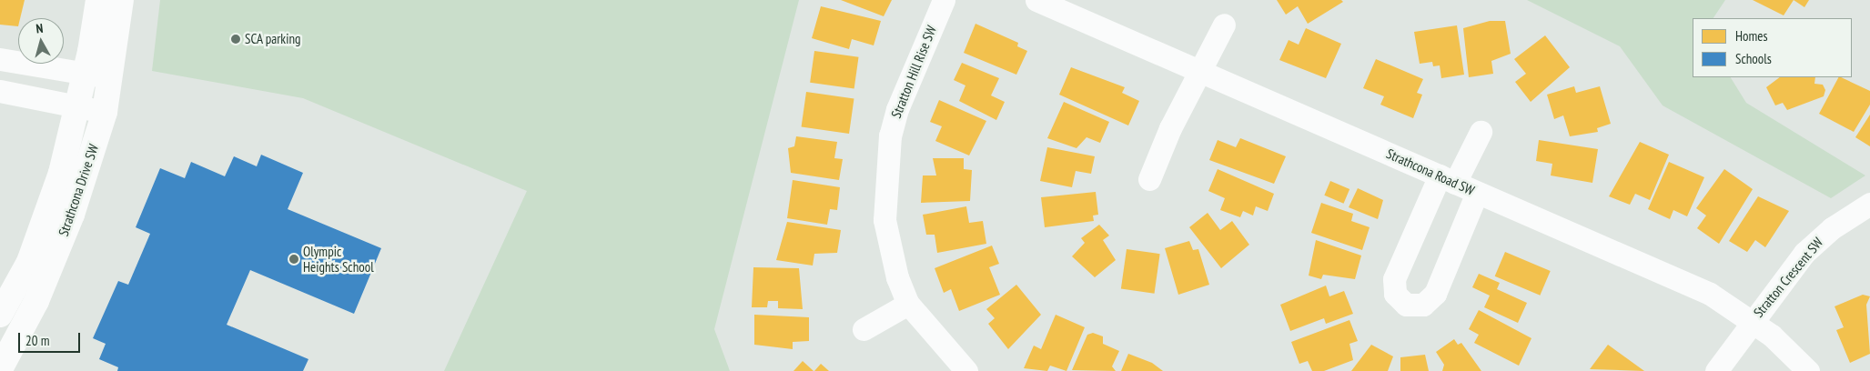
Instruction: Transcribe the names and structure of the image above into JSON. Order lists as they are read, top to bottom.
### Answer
{
  "streets": {
    "street": [
      "Stratton Hill Rise SW",
      "Strathcona Road SW",
      "Strathcona Drive SW",
      "Stratton Crescent SW"
    ]
  },
  "crossings": [
    ["Strathcona Road SW", "Stratton Crescent SW"]
  ],
  "places": ["SCA parking", "Olympic Heights School"],
  "legend": ["Homes", "Schools"],
  "scale_bar": "20 m",
  "north": "top"
}
